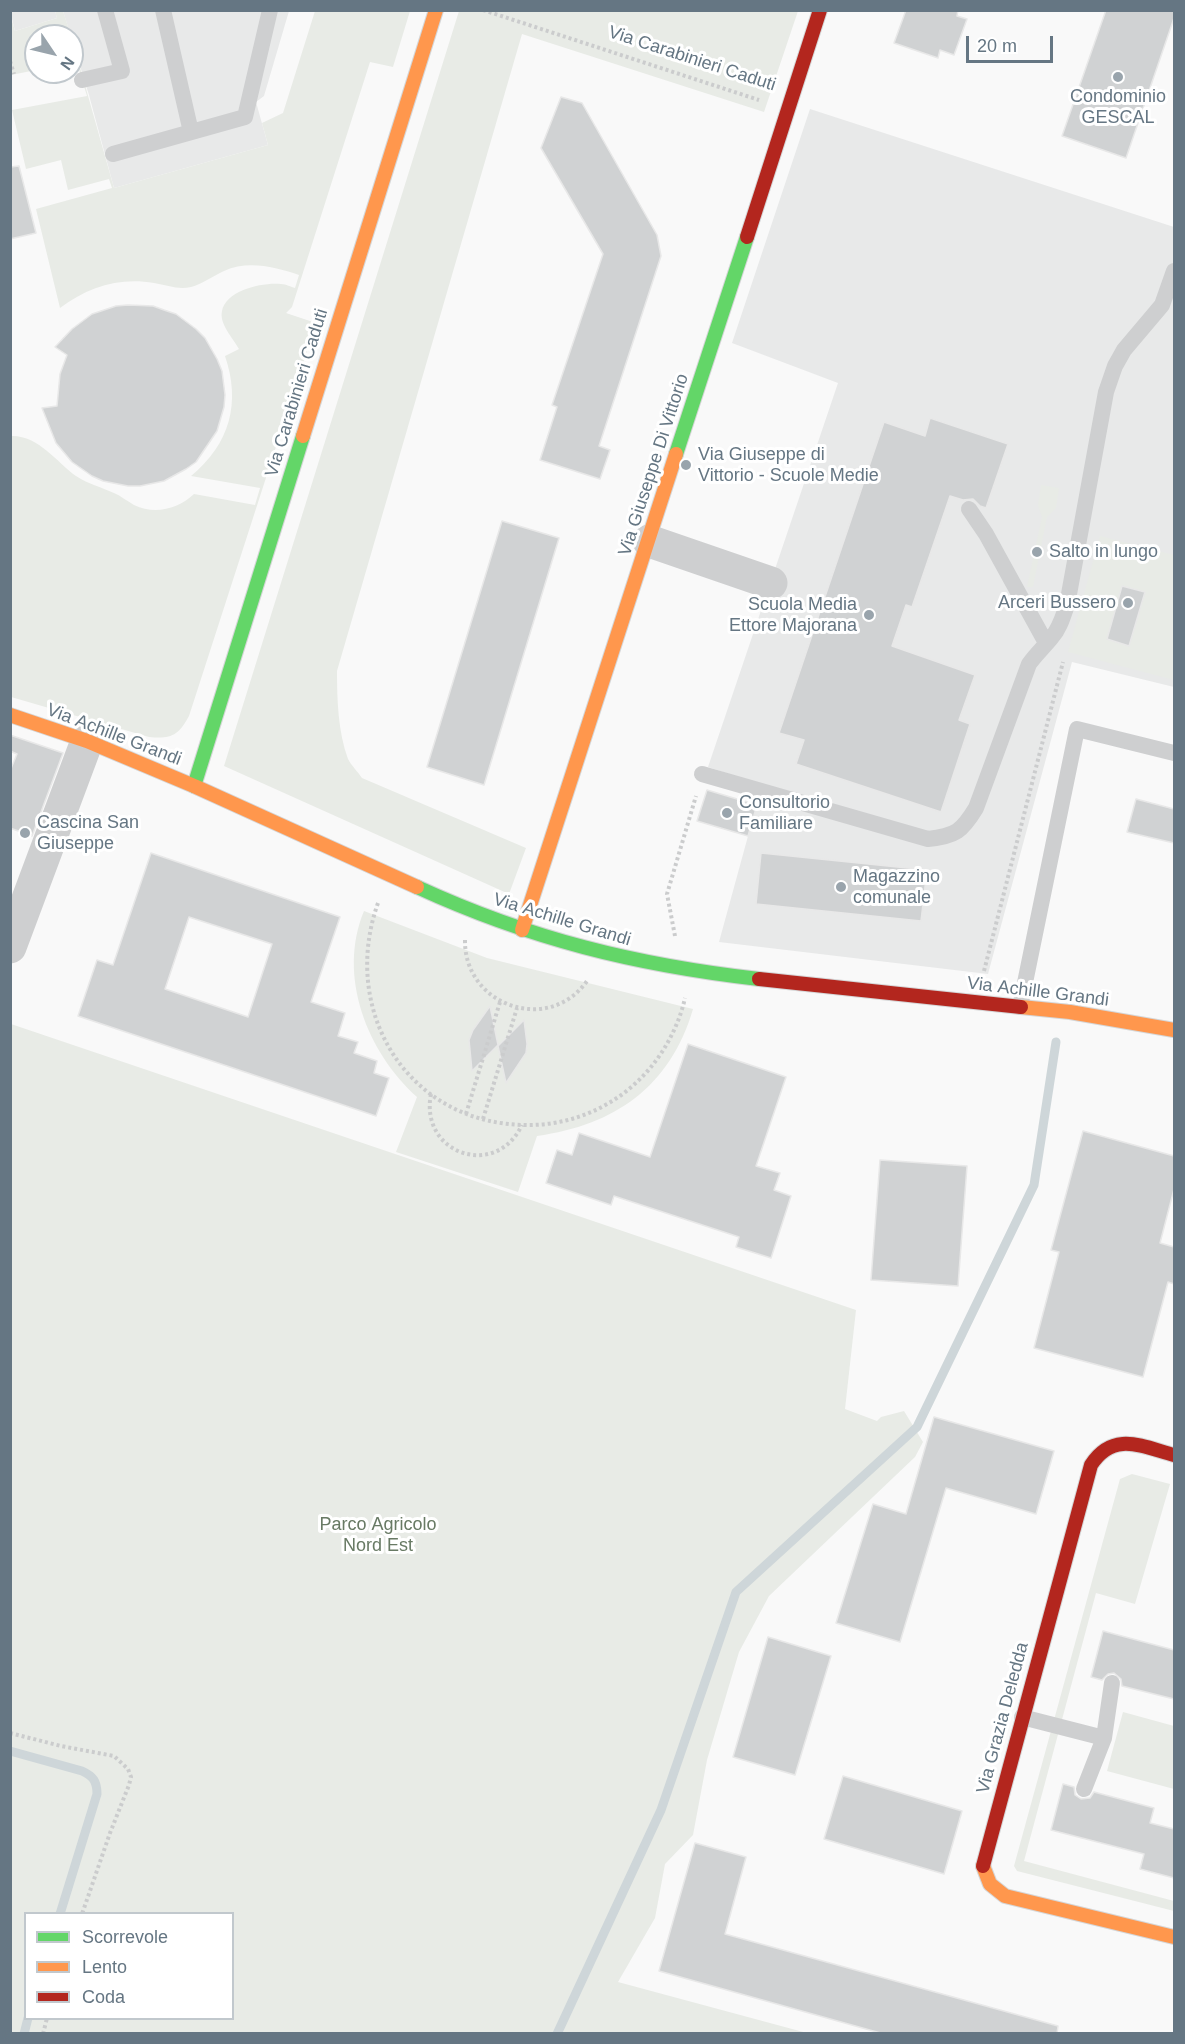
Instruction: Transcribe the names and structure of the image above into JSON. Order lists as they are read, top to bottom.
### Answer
{
  "streets": {
    "street": [
      "Via Carabinieri Caduti",
      "Via Giuseppe Di Vittorio",
      "Via Achille Grandi",
      "Via Grazia Deledda"
    ]
  },
  "crossings": [
    ["Via Carabinieri Caduti", "Via Giuseppe Di Vittorio"],
    ["Via Carabinieri Caduti", "Via Achille Grandi"],
    ["Via Giuseppe Di Vittorio", "Via Achille Grandi"]
  ],
  "parks": ["Parco Agricolo Nord Est"],
  "places": [
    "Condominio GESCAL",
    "Via Giuseppe di Vittorio - Scuole Medie",
    "Salto in lungo",
    "Arceri Bussero",
    "Scuola Media Ettore Majorana",
    "Consultorio Familiare",
    "Cascina San Giuseppe",
    "Magazzino comunale"
  ],
  "legend": ["Scorrevole", "Lento", "Coda"],
  "scale_bar": "20 m",
  "north": "bottom right"
}
